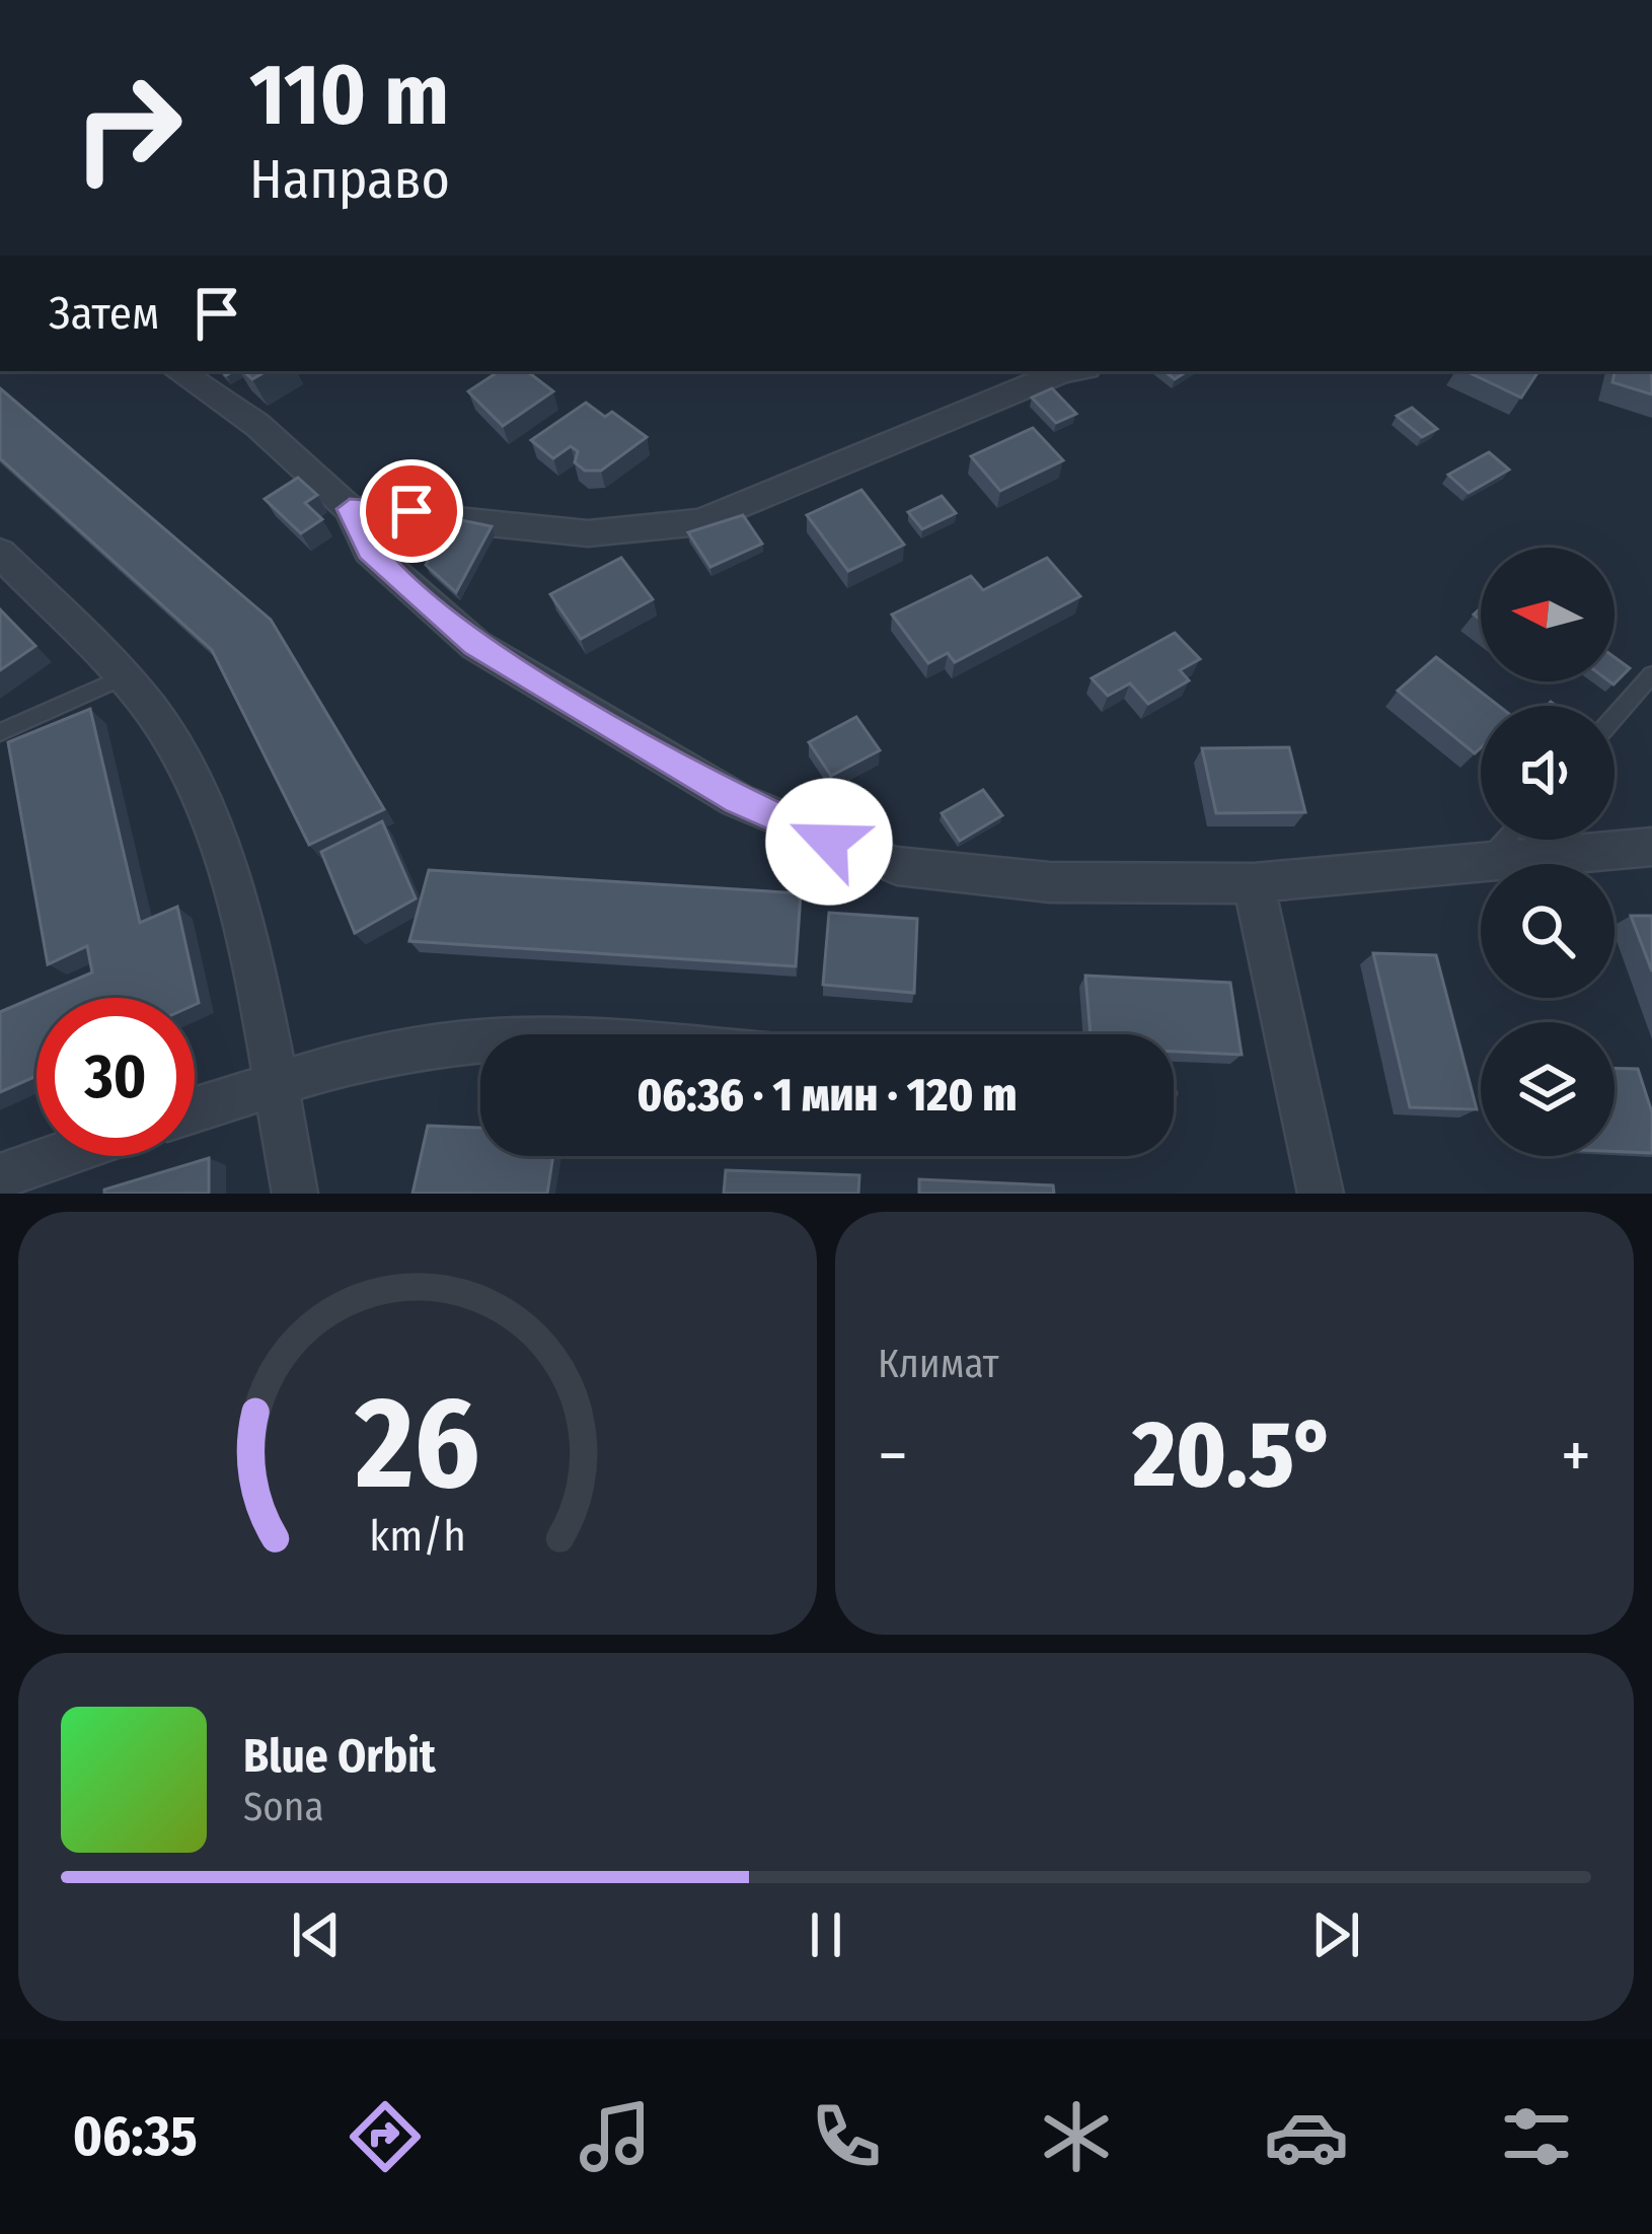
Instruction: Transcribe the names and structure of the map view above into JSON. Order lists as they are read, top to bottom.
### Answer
{
  "north": "left",
  "page": {
    "turn": ["110 m", "Направо"],
    "then": "Затем",
    "limit": "30",
    "trip": "06:36 · 1 мин · 120 m",
    "tile": "Климат",
    "heat": ["−", "20.5°", "+"],
    "song": ["Blue Orbit", "Sona"],
    "tabs": "06:35",
    "gauge": ["26", "km/h"]
  }
}
